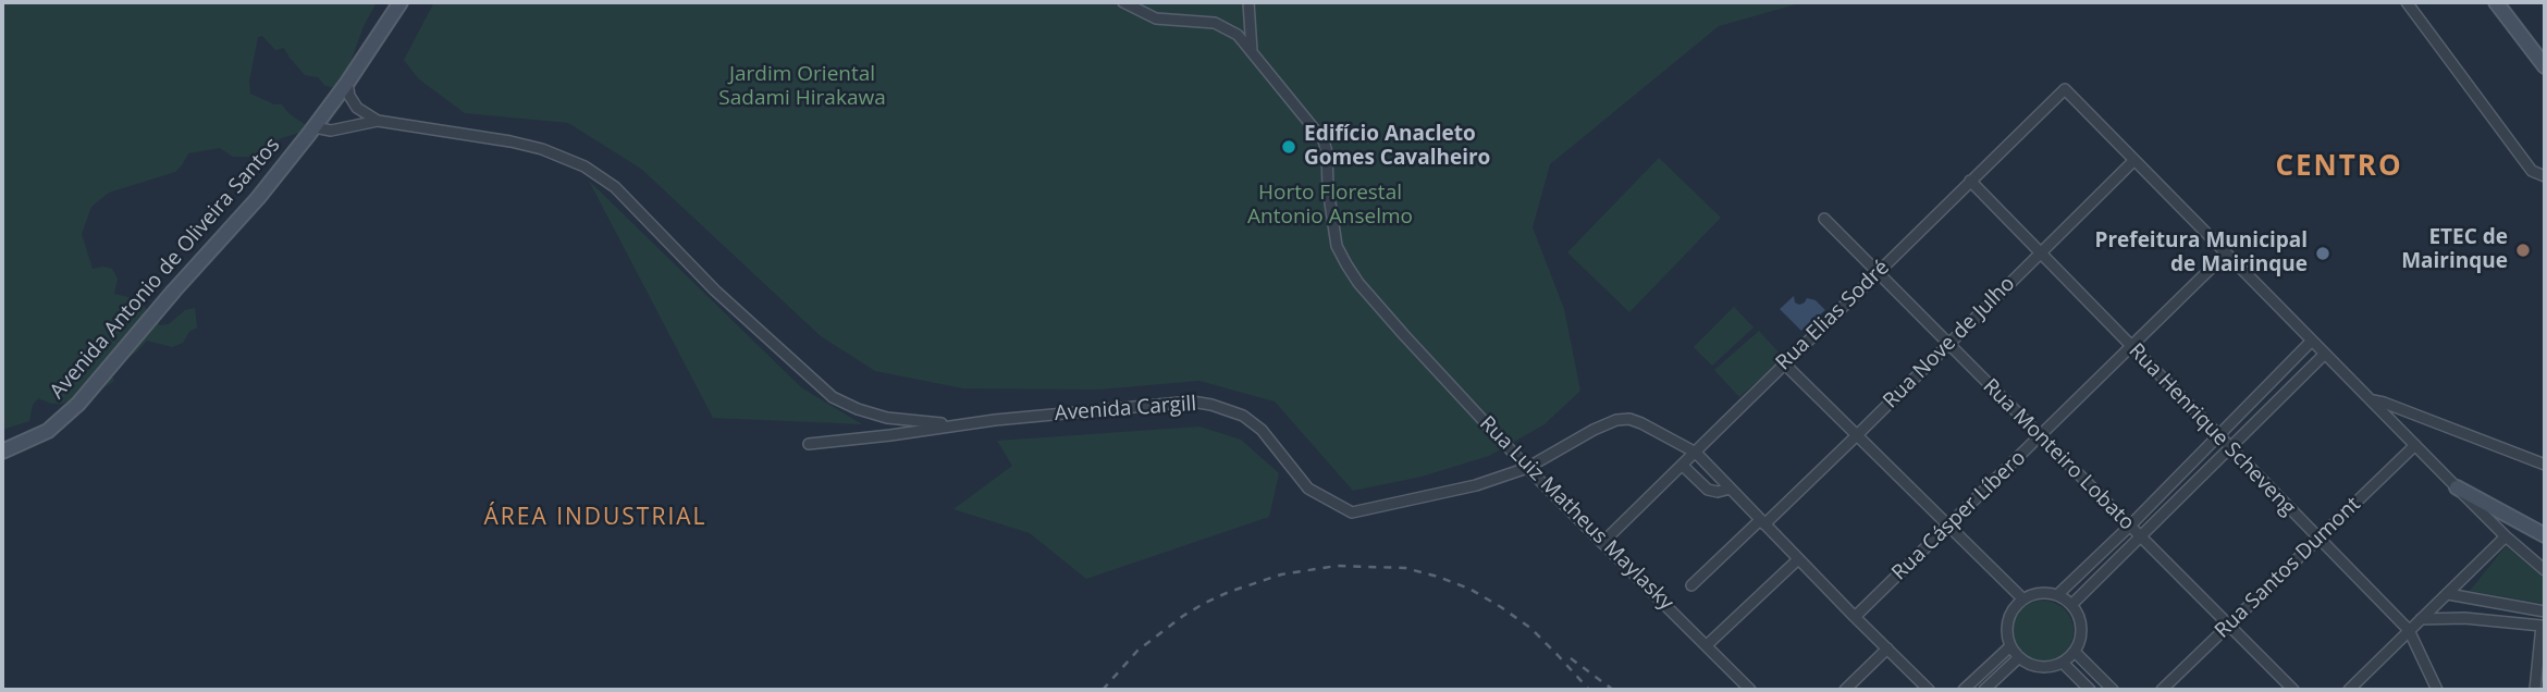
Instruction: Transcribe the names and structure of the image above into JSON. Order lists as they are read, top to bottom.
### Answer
{
  "streets": {
    "street": [
      "Avenida Antonio de Oliveira Santos",
      "Rua Elias Sodré",
      "Rua Nove de Julho",
      "Avenida Cargill",
      "Rua Henrique Scheveng",
      "Rua Monteiro Lobato",
      "Rua Luiz Matheus Maylasky",
      "Rua Cásper Líbero",
      "Rua Santos Dumont"
    ]
  },
  "crossings": [
    ["Rua Elias Sodré", "Rua Nove de Julho"],
    ["Rua Elias Sodré", "Avenida Cargill"],
    ["Rua Elias Sodré", "Rua Henrique Scheveng"],
    ["Rua Elias Sodré", "Rua Monteiro Lobato"],
    ["Rua Elias Sodré", "Rua Luiz Matheus Maylasky"],
    ["Rua Nove de Julho", "Avenida Cargill"],
    ["Rua Nove de Julho", "Rua Henrique Scheveng"],
    ["Rua Nove de Julho", "Rua Monteiro Lobato"],
    ["Avenida Cargill", "Rua Luiz Matheus Maylasky"],
    ["Avenida Cargill", "Rua Cásper Líbero"],
    ["Rua Henrique Scheveng", "Rua Cásper Líbero"],
    ["Rua Henrique Scheveng", "Rua Santos Dumont"],
    ["Rua Monteiro Lobato", "Rua Cásper Líbero"],
    ["Rua Monteiro Lobato", "Rua Santos Dumont"]
  ],
  "districts": ["CENTRO", "ÁREA INDUSTRIAL"],
  "parks": ["Jardim Oriental Sadami Hirakawa", "Horto Florestal Antonio Anselmo"],
  "places": ["Edifício Anacleto Gomes Cavalheiro", "ETEC de Mairinque", "Prefeitura Municipal de Mairinque"]
}
